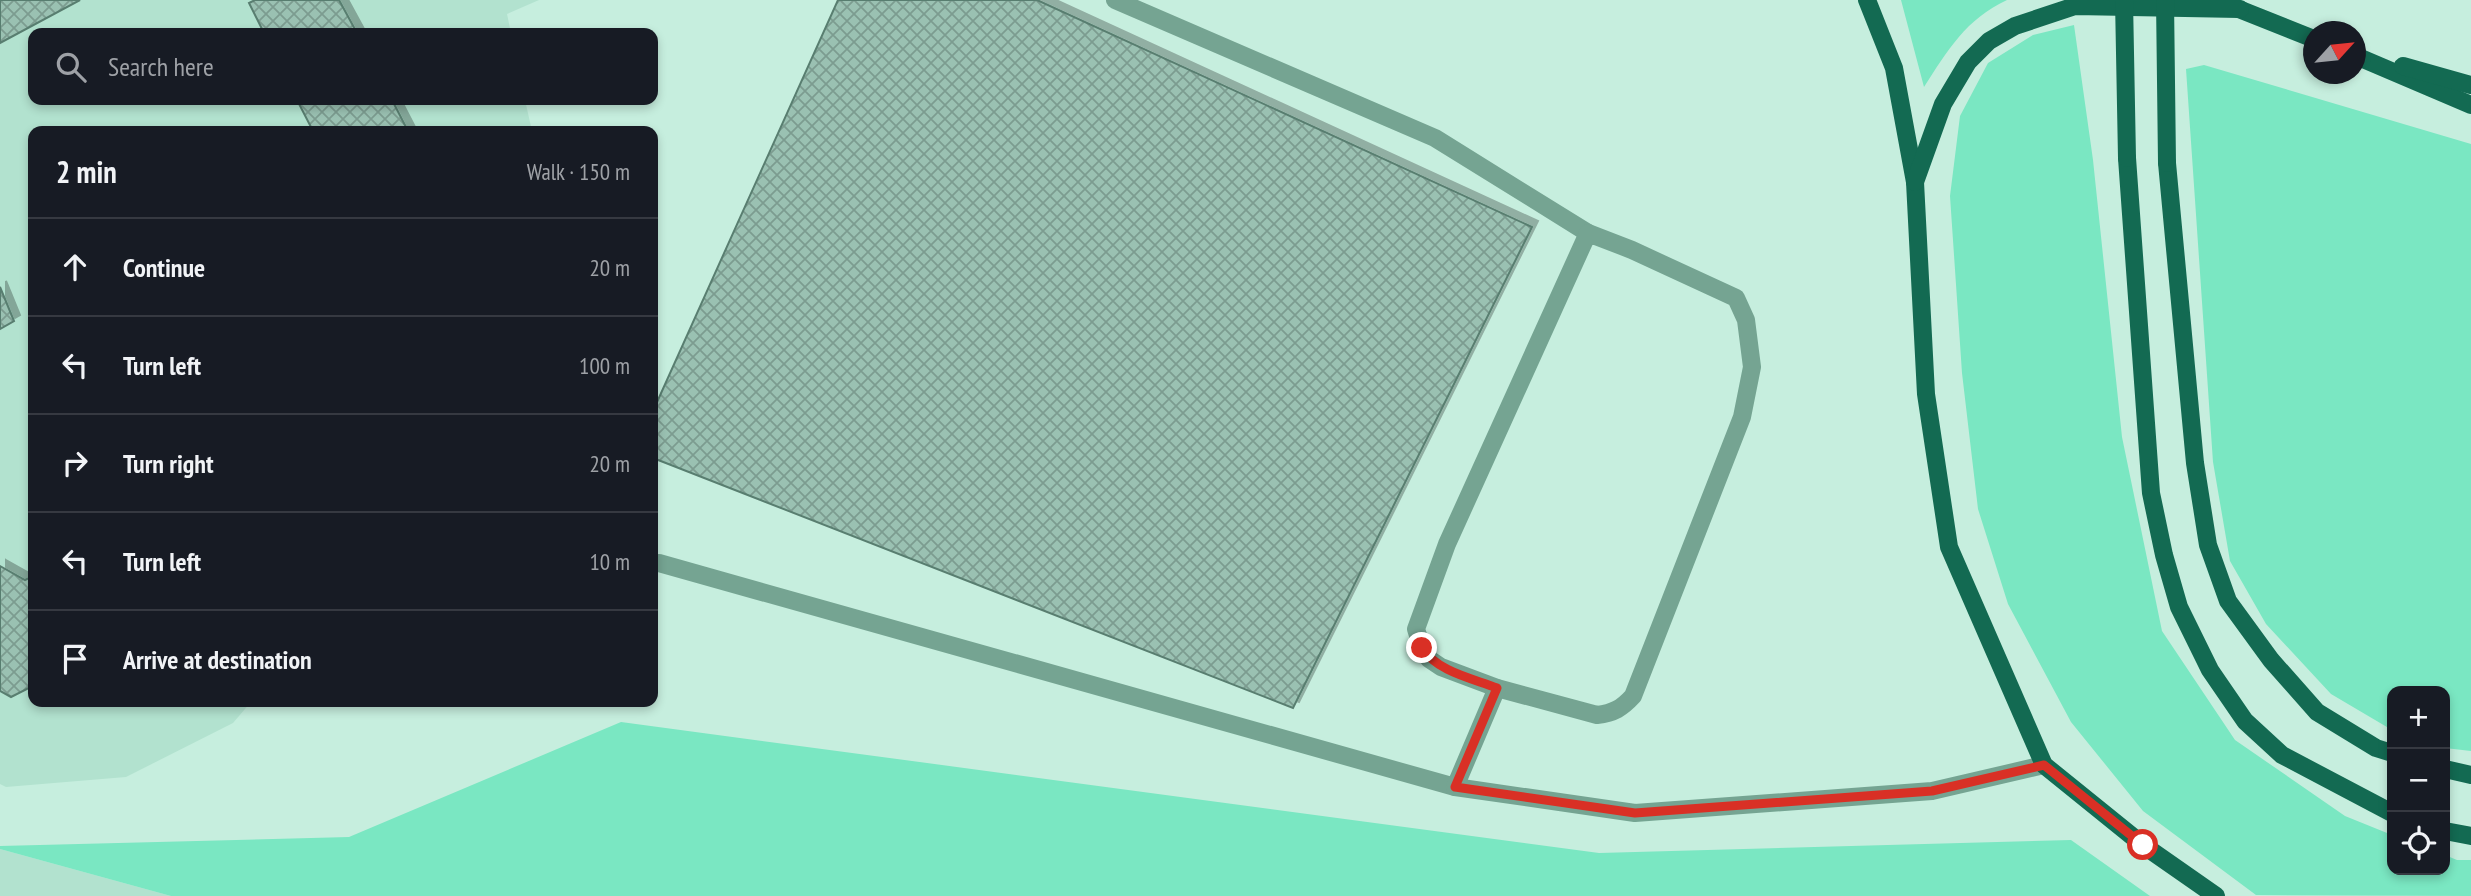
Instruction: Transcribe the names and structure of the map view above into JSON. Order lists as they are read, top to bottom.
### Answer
{
  "north": "top right",
  "page": {
    "search": "Search here",
    "heading": ["2 min", "Walk · 150 m"],
    "list": [
      ["Continue", "20 m"],
      ["Turn left", "100 m"],
      ["Turn right", "20 m"],
      ["Turn left", "10 m"],
      "Arrive at destination"
    ],
    "map_buttons": ["+", "−"]
  }
}
